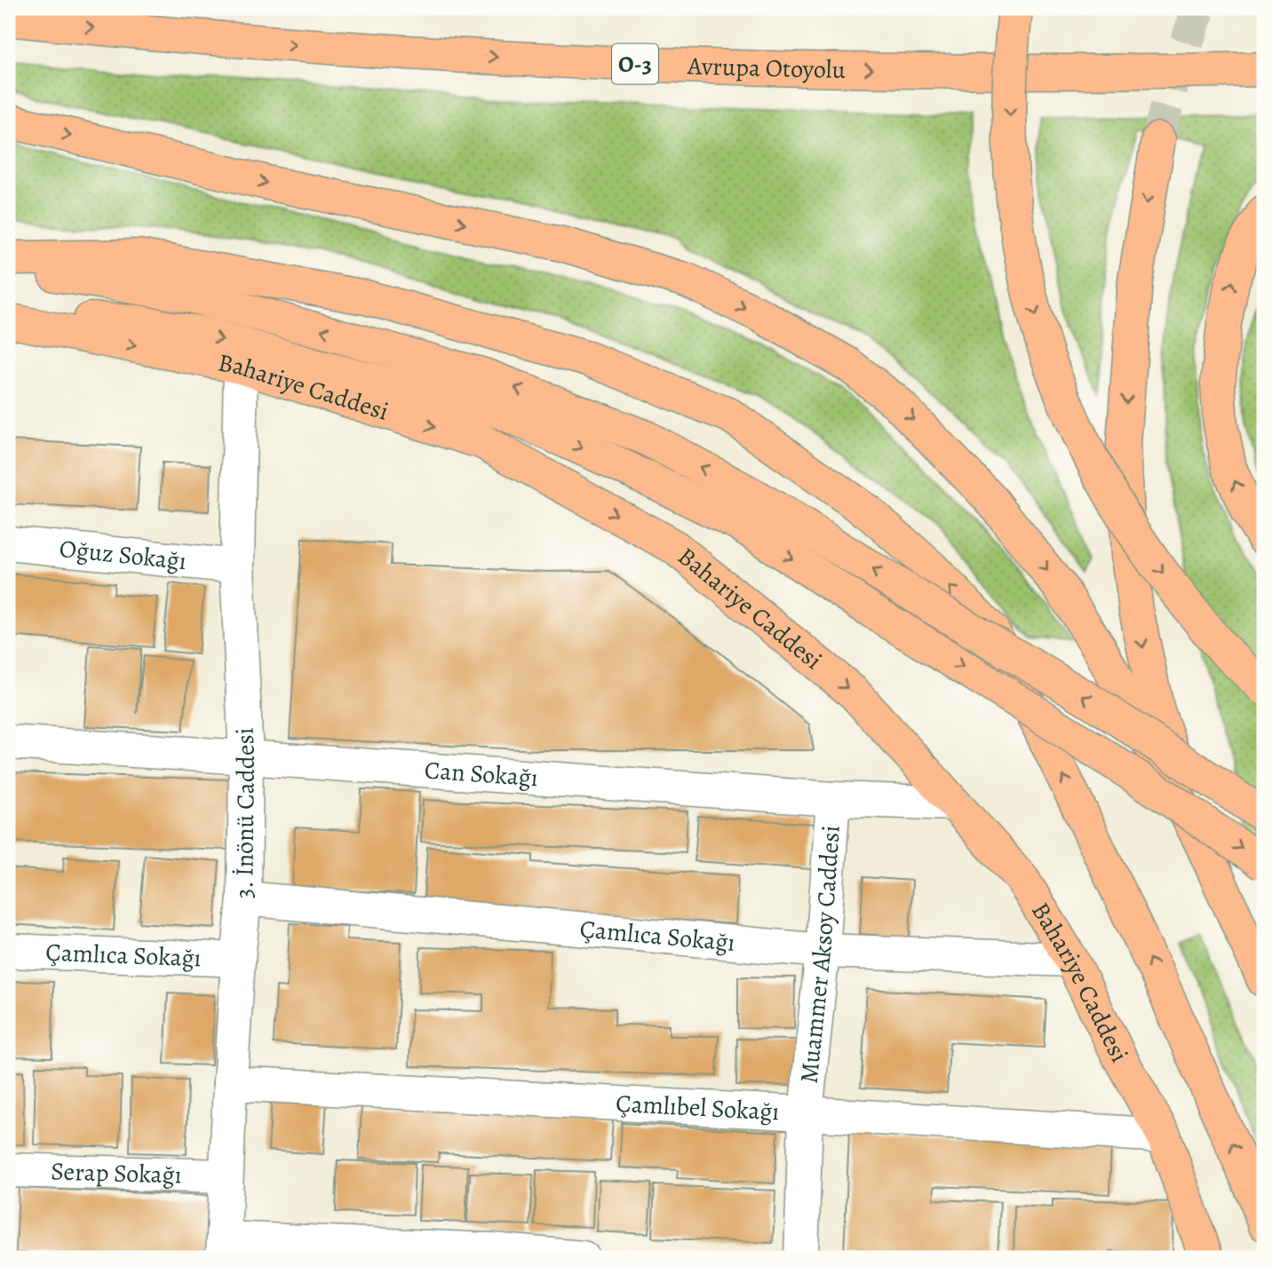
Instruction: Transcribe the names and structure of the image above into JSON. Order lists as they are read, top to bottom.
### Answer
{
  "streets": {
    "main road": ["O-3", "Avrupa Otoyolu", "Bahariye Caddesi"],
    "street": [
      "Oğuz Sokağı",
      "Can Sokağı",
      "3. İnönü Caddesi",
      "Çamlıca Sokağı",
      "Muammer Aksoy Caddesi",
      "Çamlıbel Sokağı",
      "Serap Sokağı"
    ]
  },
  "crossings": [
    ["Bahariye Caddesi", "Can Sokağı"],
    ["Bahariye Caddesi", "3. İnönü Caddesi"],
    ["Bahariye Caddesi", "Çamlıca Sokağı"],
    ["Bahariye Caddesi", "Çamlıbel Sokağı"],
    ["Oğuz Sokağı", "3. İnönü Caddesi"],
    ["Can Sokağı", "3. İnönü Caddesi"],
    ["Can Sokağı", "Muammer Aksoy Caddesi"],
    ["3. İnönü Caddesi", "Çamlıca Sokağı"],
    ["3. İnönü Caddesi", "Çamlıbel Sokağı"],
    ["3. İnönü Caddesi", "Serap Sokağı"],
    ["Çamlıca Sokağı", "Muammer Aksoy Caddesi"],
    ["Muammer Aksoy Caddesi", "Çamlıbel Sokağı"]
  ]
}
